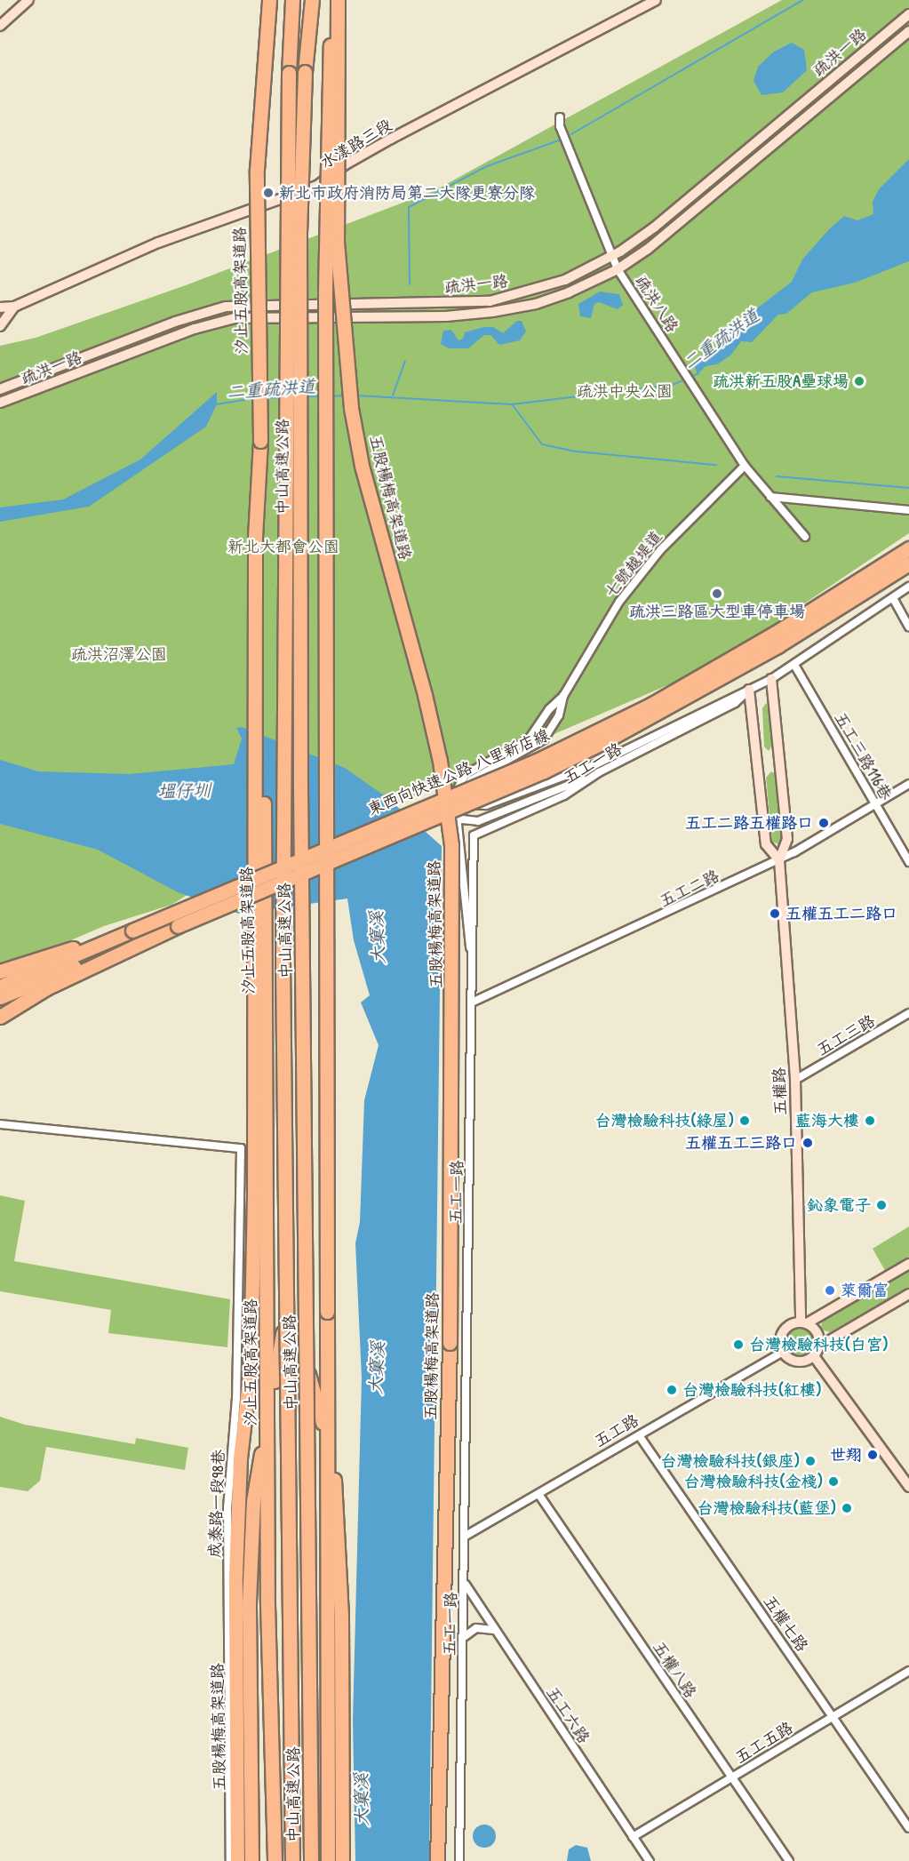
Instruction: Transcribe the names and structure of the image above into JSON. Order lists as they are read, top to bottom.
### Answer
{
  "streets": {
    "highway": [
      "汐止五股高架道路",
      "中山高速公路",
      "五股楊梅高架道路",
      "東西向快速公路 八里新店線"
    ],
    "street": [
      "疏洪一路",
      "水漾路三段",
      "疏洪八路",
      "七號越堤道",
      "五工三路116巷",
      "五工一路",
      "五工二路",
      "五工三路",
      "五權路",
      "五工路",
      "成泰路一段98巷",
      "五權七路",
      "五權八路",
      "五工六路",
      "五工五路"
    ]
  },
  "crossings": [
    ["疏洪一路", "疏洪八路"],
    ["汐止五股高架道路", "五股楊梅高架道路"],
    ["疏洪八路", "七號越堤道"],
    ["七號越堤道", "五工一路"],
    ["五工三路116巷", "五工一路"],
    ["五工三路116巷", "五工二路"],
    ["五工一路", "五工二路"],
    ["五工一路", "五權路"],
    ["五工一路", "五工路"],
    ["五工一路", "五工六路"],
    ["五工二路", "五權路"],
    ["五工三路", "五權路"],
    ["五權路", "五工路"],
    ["五工路", "五權七路"],
    ["五工路", "五權八路"],
    ["五權七路", "五工五路"],
    ["五權八路", "五工五路"],
    ["五工六路", "五工五路"]
  ],
  "water": ["二重疏洪道", "塭仔圳", "大窠溪"],
  "parks": ["疏洪中央公園", "新北大都會公園", "疏洪沼澤公園"],
  "places": [
    "新北市政府消防局第二大隊更寮分隊",
    "疏洪新五股A壘球場",
    "疏洪三路區大型車停車場",
    "五工二路五權路口",
    "五權五工二路口",
    "台灣檢驗科技(綠屋)",
    "藍海大樓",
    "五權五工三路口",
    "鈊象電子",
    "萊爾富",
    "台灣檢驗科技(白宮)",
    "台灣檢驗科技(紅樓)",
    "世翔",
    "台灣檢驗科技(銀座)",
    "台灣檢驗科技(金棧)",
    "台灣檢驗科技(藍堡)"
  ]
}
